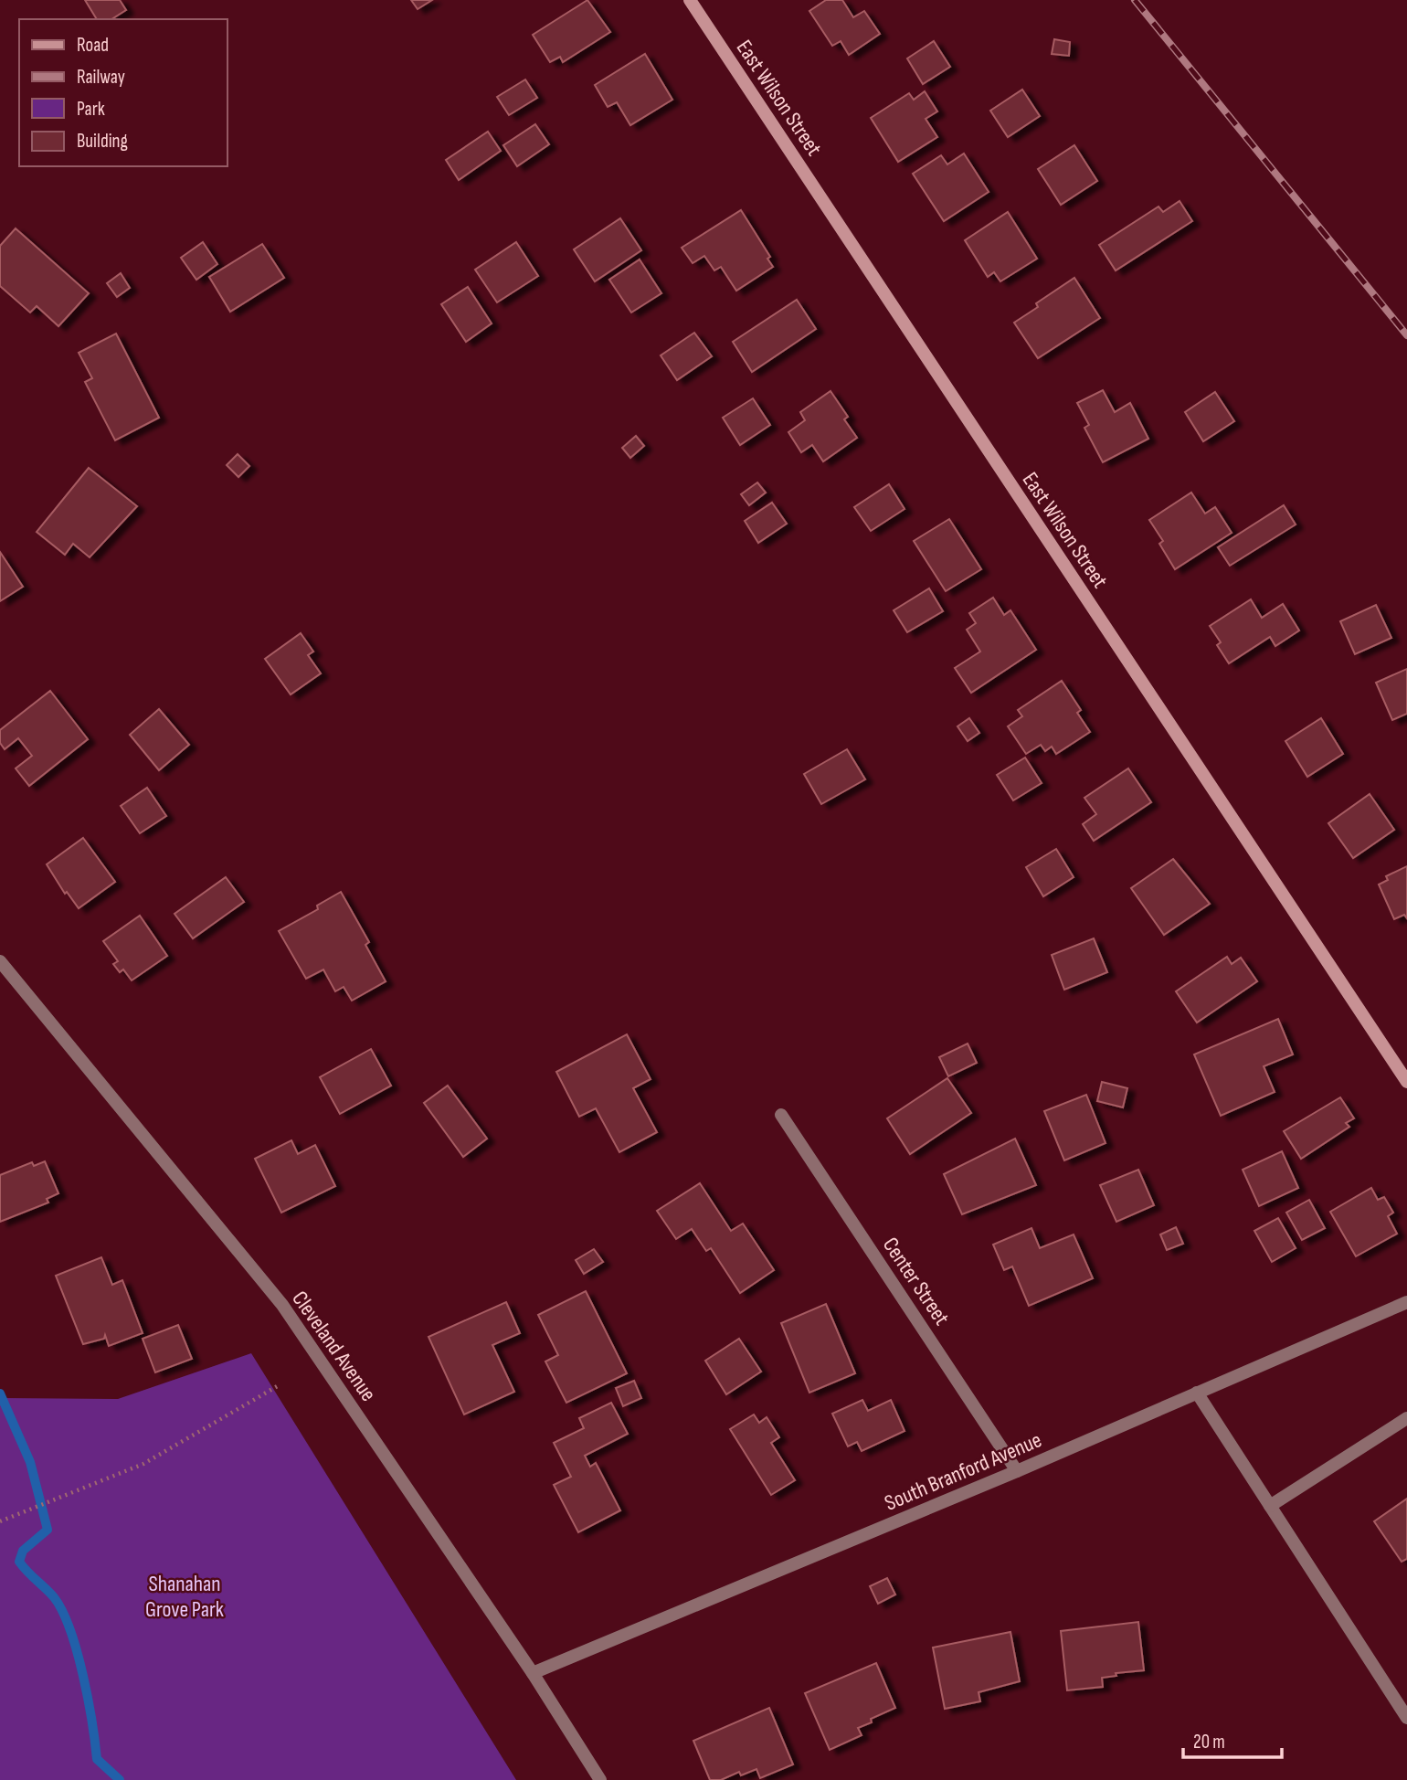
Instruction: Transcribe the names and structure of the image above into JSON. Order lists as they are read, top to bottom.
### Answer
{
  "streets": {
    "street": [
      "East Wilson Street",
      "Center Street",
      "Cleveland Avenue",
      "South Branford Avenue"
    ]
  },
  "crossings": [
    ["Center Street", "South Branford Avenue"],
    ["Cleveland Avenue", "South Branford Avenue"]
  ],
  "parks": ["Shanahan Grove Park"],
  "legend": [
    "Road",
    "Railway",
    "Park",
    "Building"
  ],
  "scale_bar": "20 m"
}
